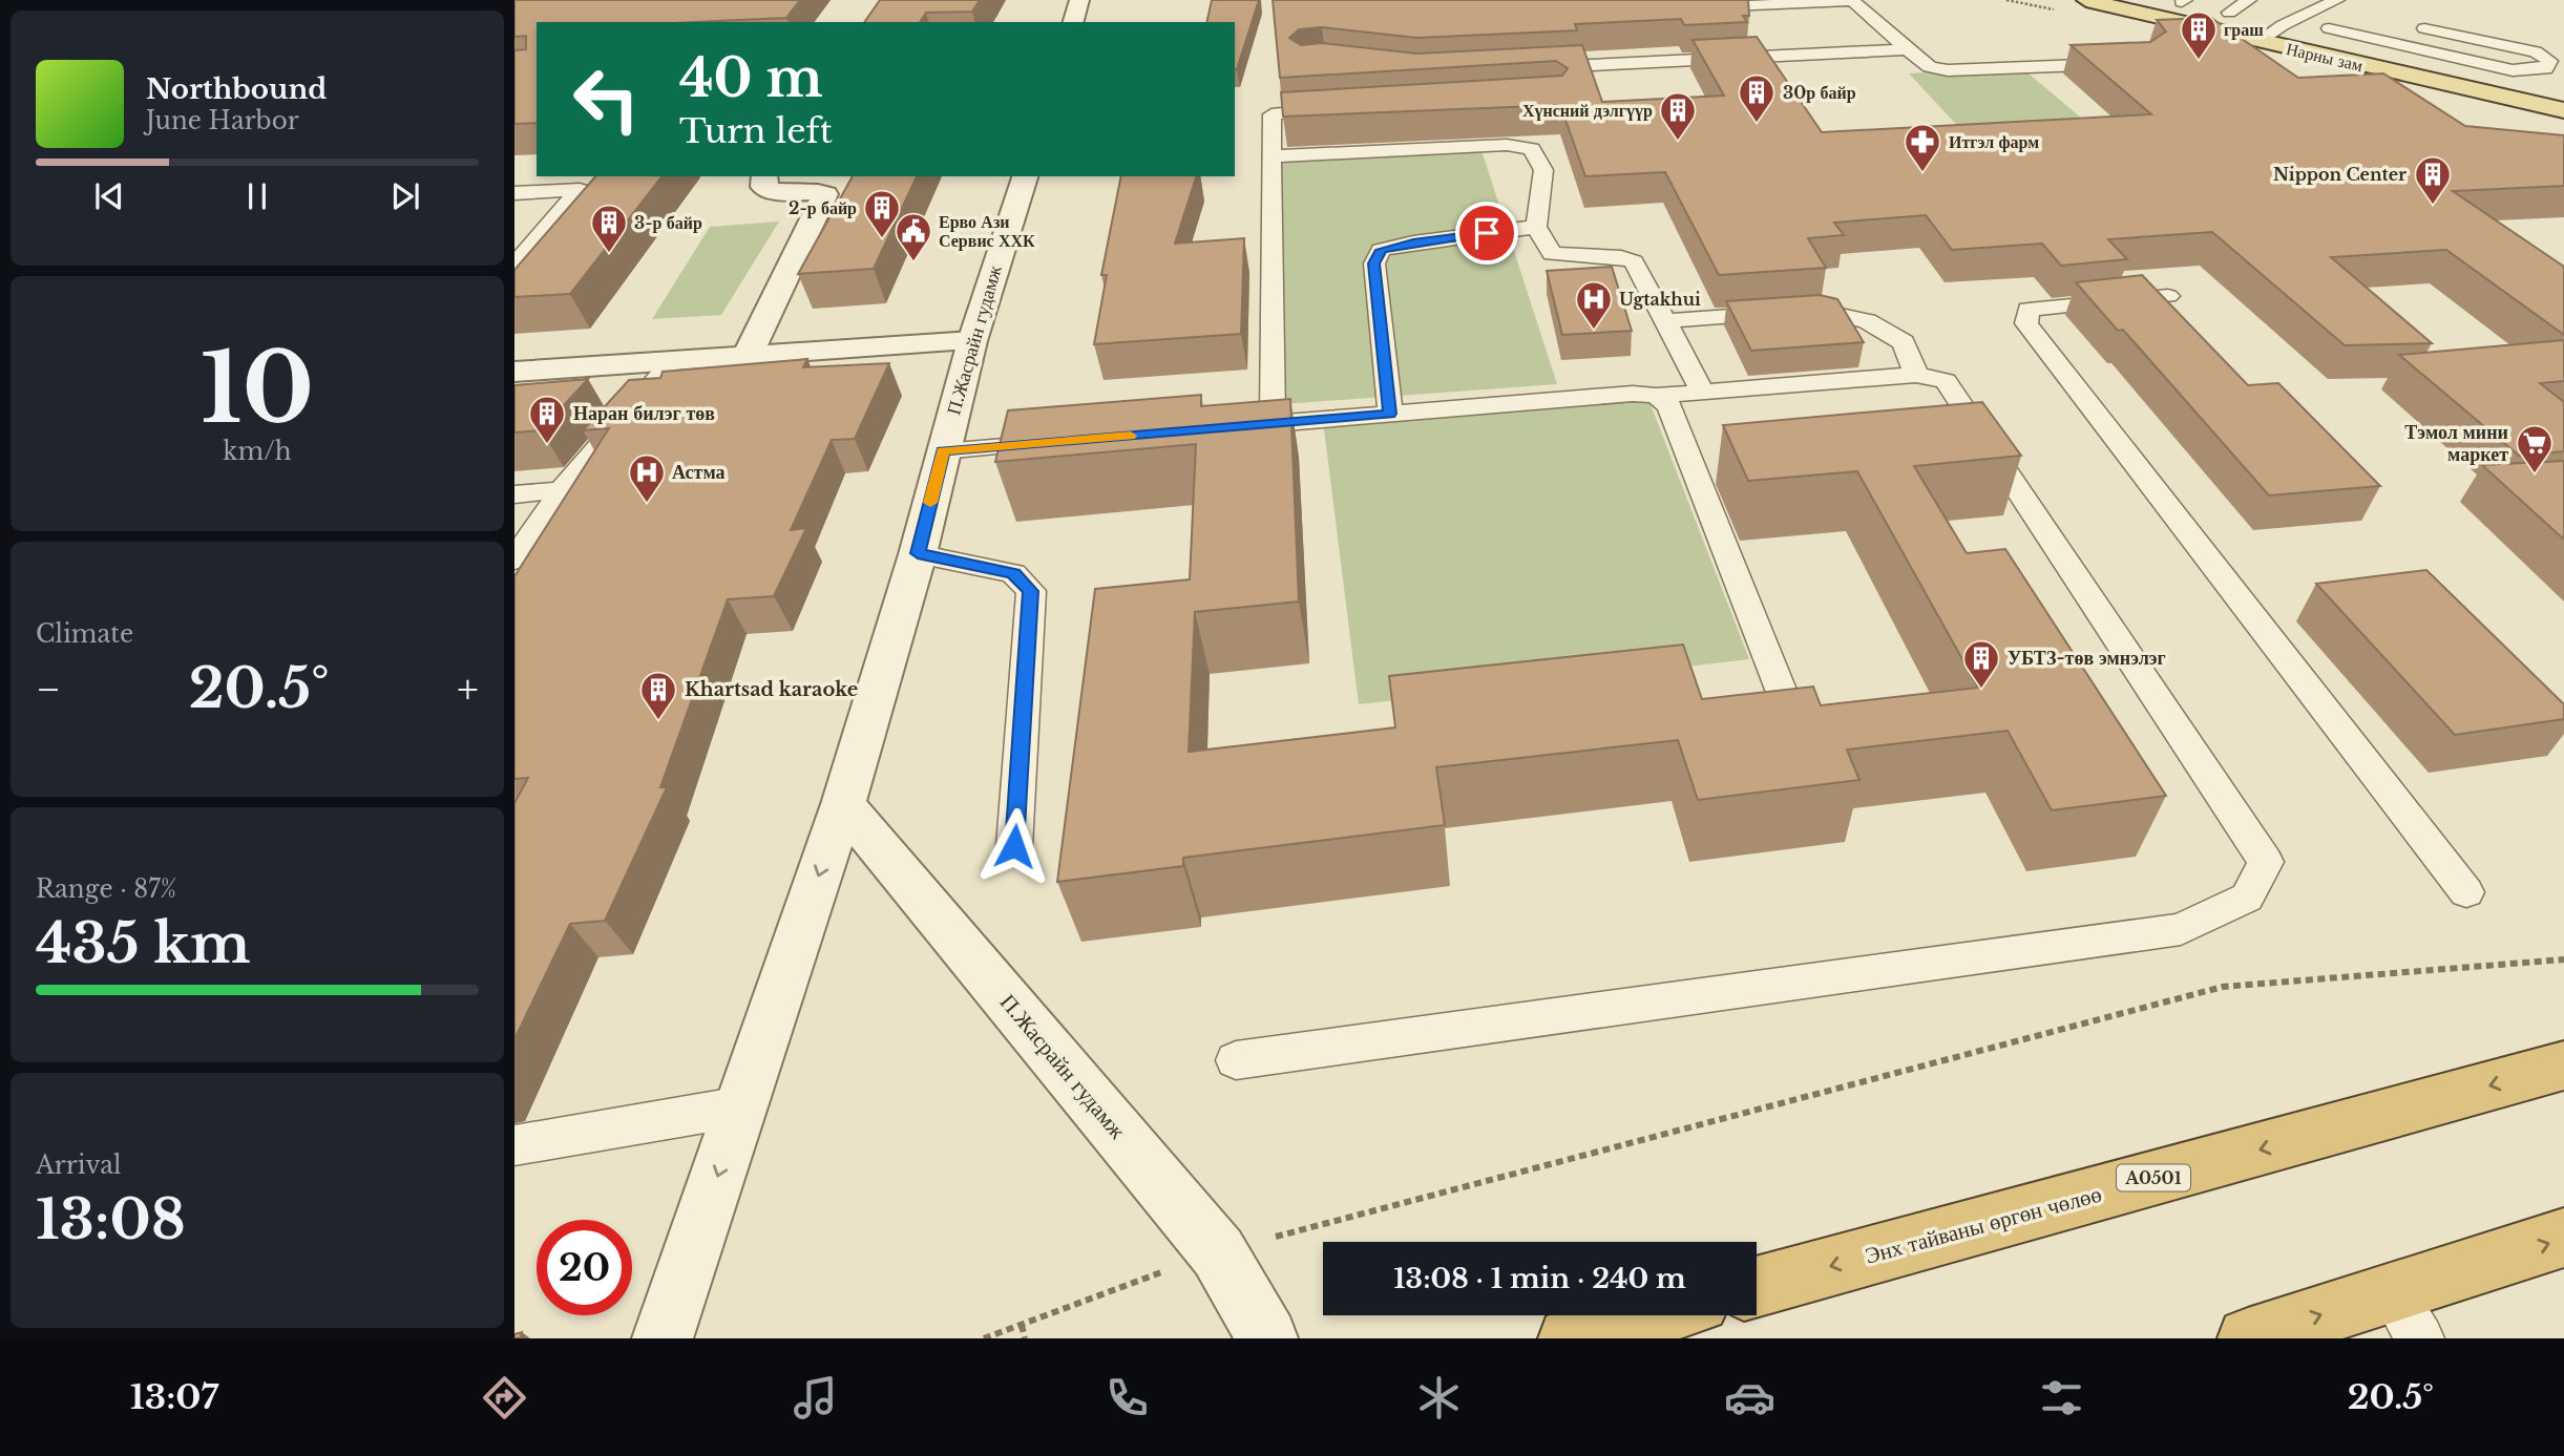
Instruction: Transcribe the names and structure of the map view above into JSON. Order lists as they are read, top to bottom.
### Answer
{
  "streets": {
    "highway": ["A0501", "Энх тайваны өргөн чөлөө"],
    "main road": ["Нарны зам"],
    "street": ["П.Жасрайн гудамж"]
  },
  "places": {
    "building": [
      "граш",
      "30р байр",
      "Хүнсний дэлгүүр",
      "Nippon Center",
      "2-р байр",
      "3-р байр",
      "Наран билэг төв",
      "УБТЗ-төв эмнэлэг",
      "Khartsad karaoke"
    ],
    "pharmacy": ["Итгэл фарм"],
    "public building": ["Ерво Ази Сервис ХХК"],
    "hospital": ["Ugtakhui", "Астма"],
    "supermarket": ["Тэмол мини маркет"]
  },
  "page": {
    "turn": ["40 m", "Turn left"],
    "song": ["Northbound", "June Harbor"],
    "tile": [
      ["10", "km/h"],
      "Climate",
      ["Range · 87%", "435 km"],
      ["Arrival", "13:08"]
    ],
    "heat": ["−", "20.5°", "+"],
    "limit": "20",
    "trip": "13:08 · 1 min · 240 m",
    "tabs": ["13:07", "20.5°"]
  }
}
